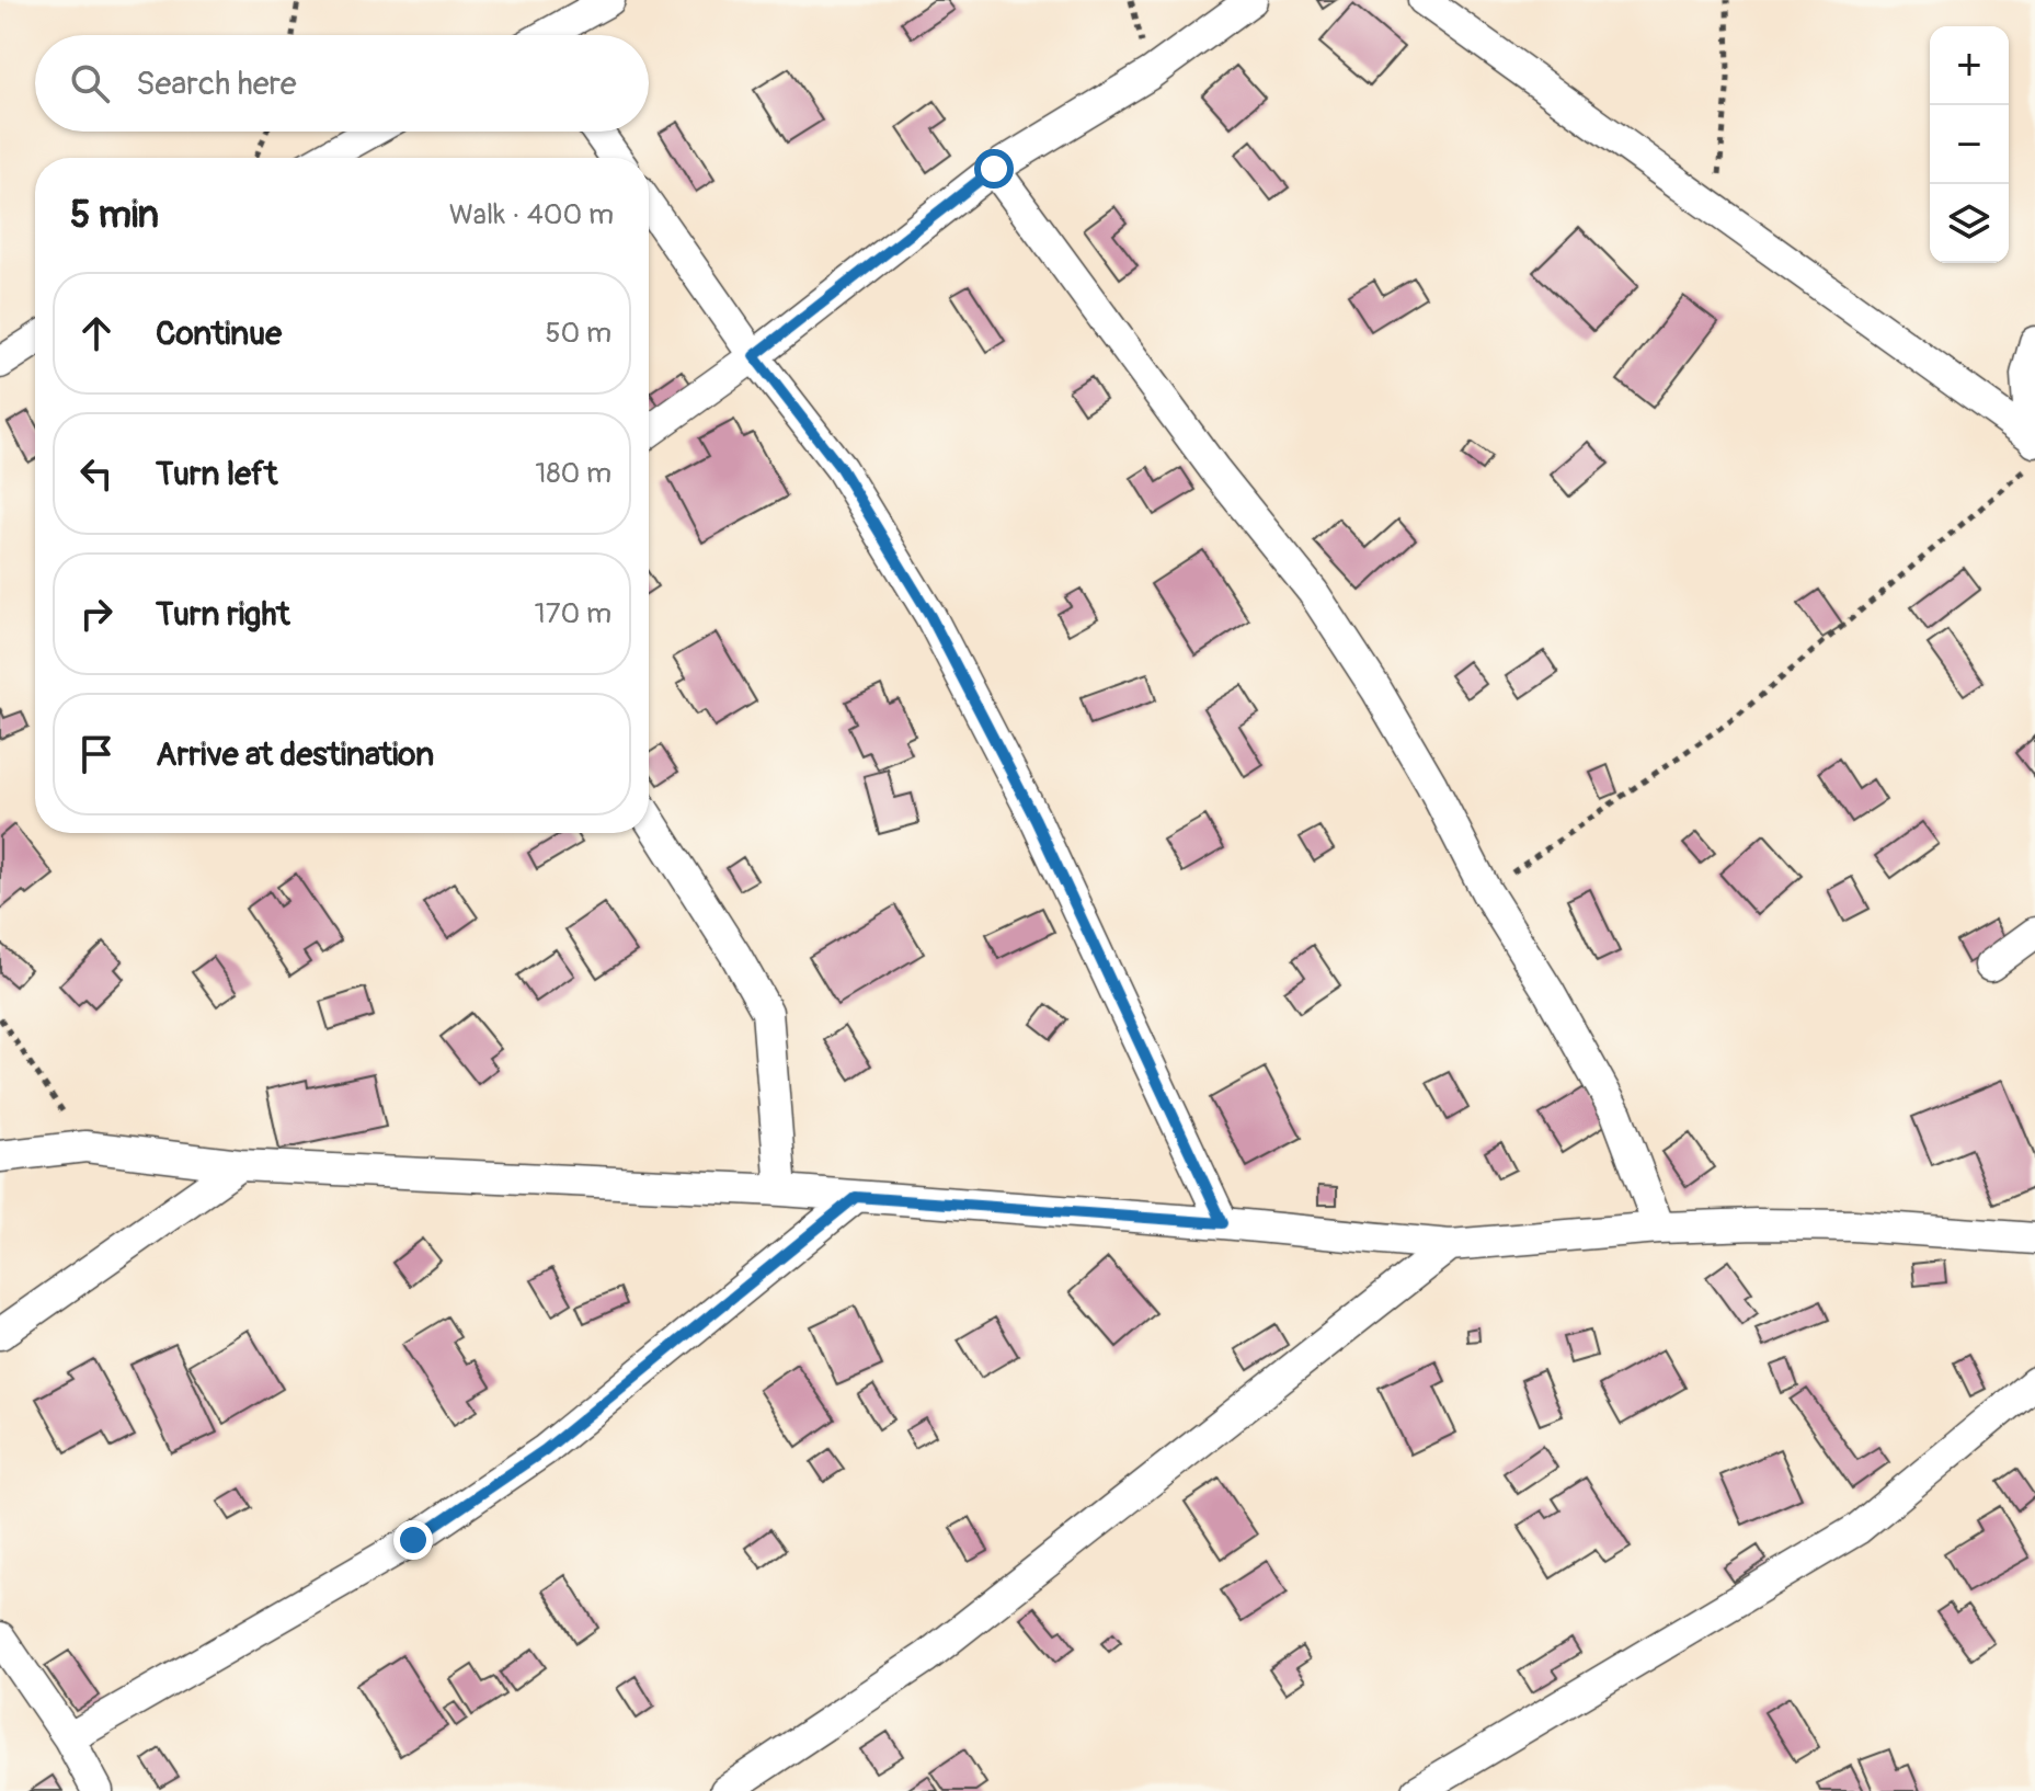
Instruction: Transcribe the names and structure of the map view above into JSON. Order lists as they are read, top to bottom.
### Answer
{
  "page": {
    "map_buttons": ["+", "−"],
    "search": "Search here",
    "heading": ["5 min", "Walk · 400 m"],
    "list": [
      ["Continue", "50 m"],
      ["Turn left", "180 m"],
      ["Turn right", "170 m"],
      "Arrive at destination"
    ]
  }
}
